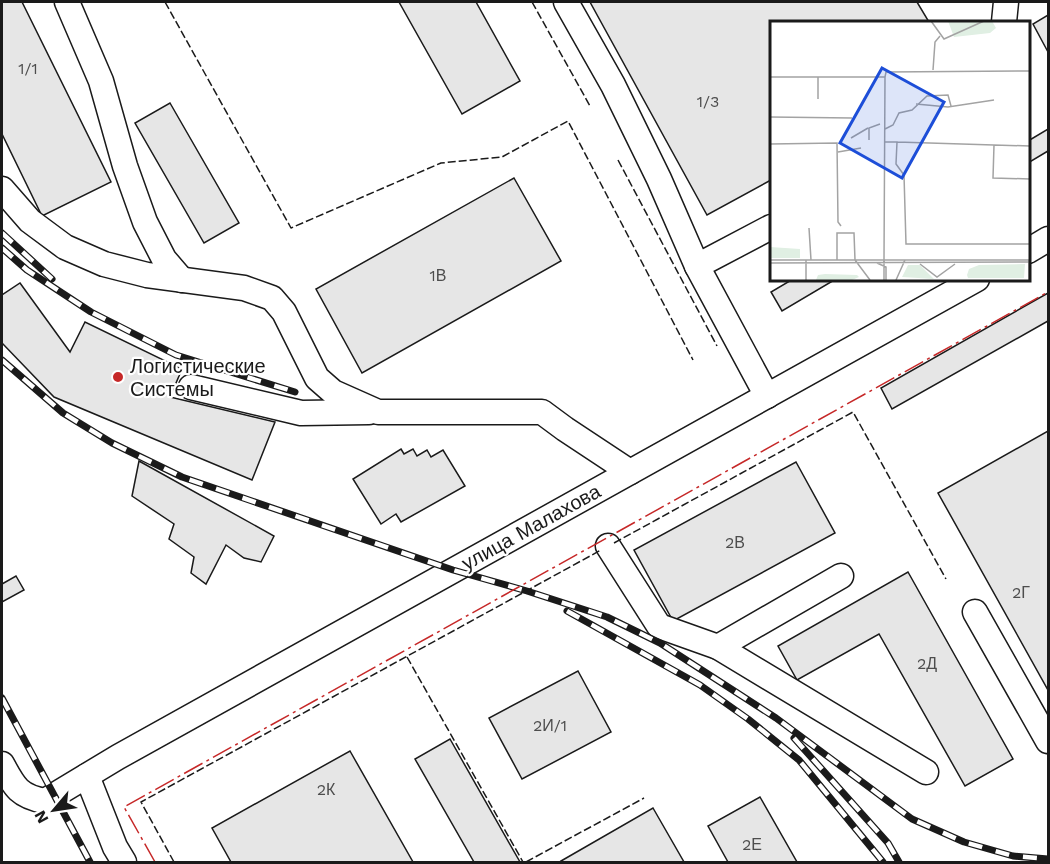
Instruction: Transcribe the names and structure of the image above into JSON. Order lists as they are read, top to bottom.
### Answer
{
  "streets": {
    "street": ["улица Малахова"]
  },
  "places": ["Логистические Системы"],
  "house_numbers": [
    "1/1",
    "1/3",
    "1В",
    "2В",
    "2Г",
    "2Д",
    "2И/1",
    "2К",
    "2Е"
  ],
  "north": "bottom left"
}
